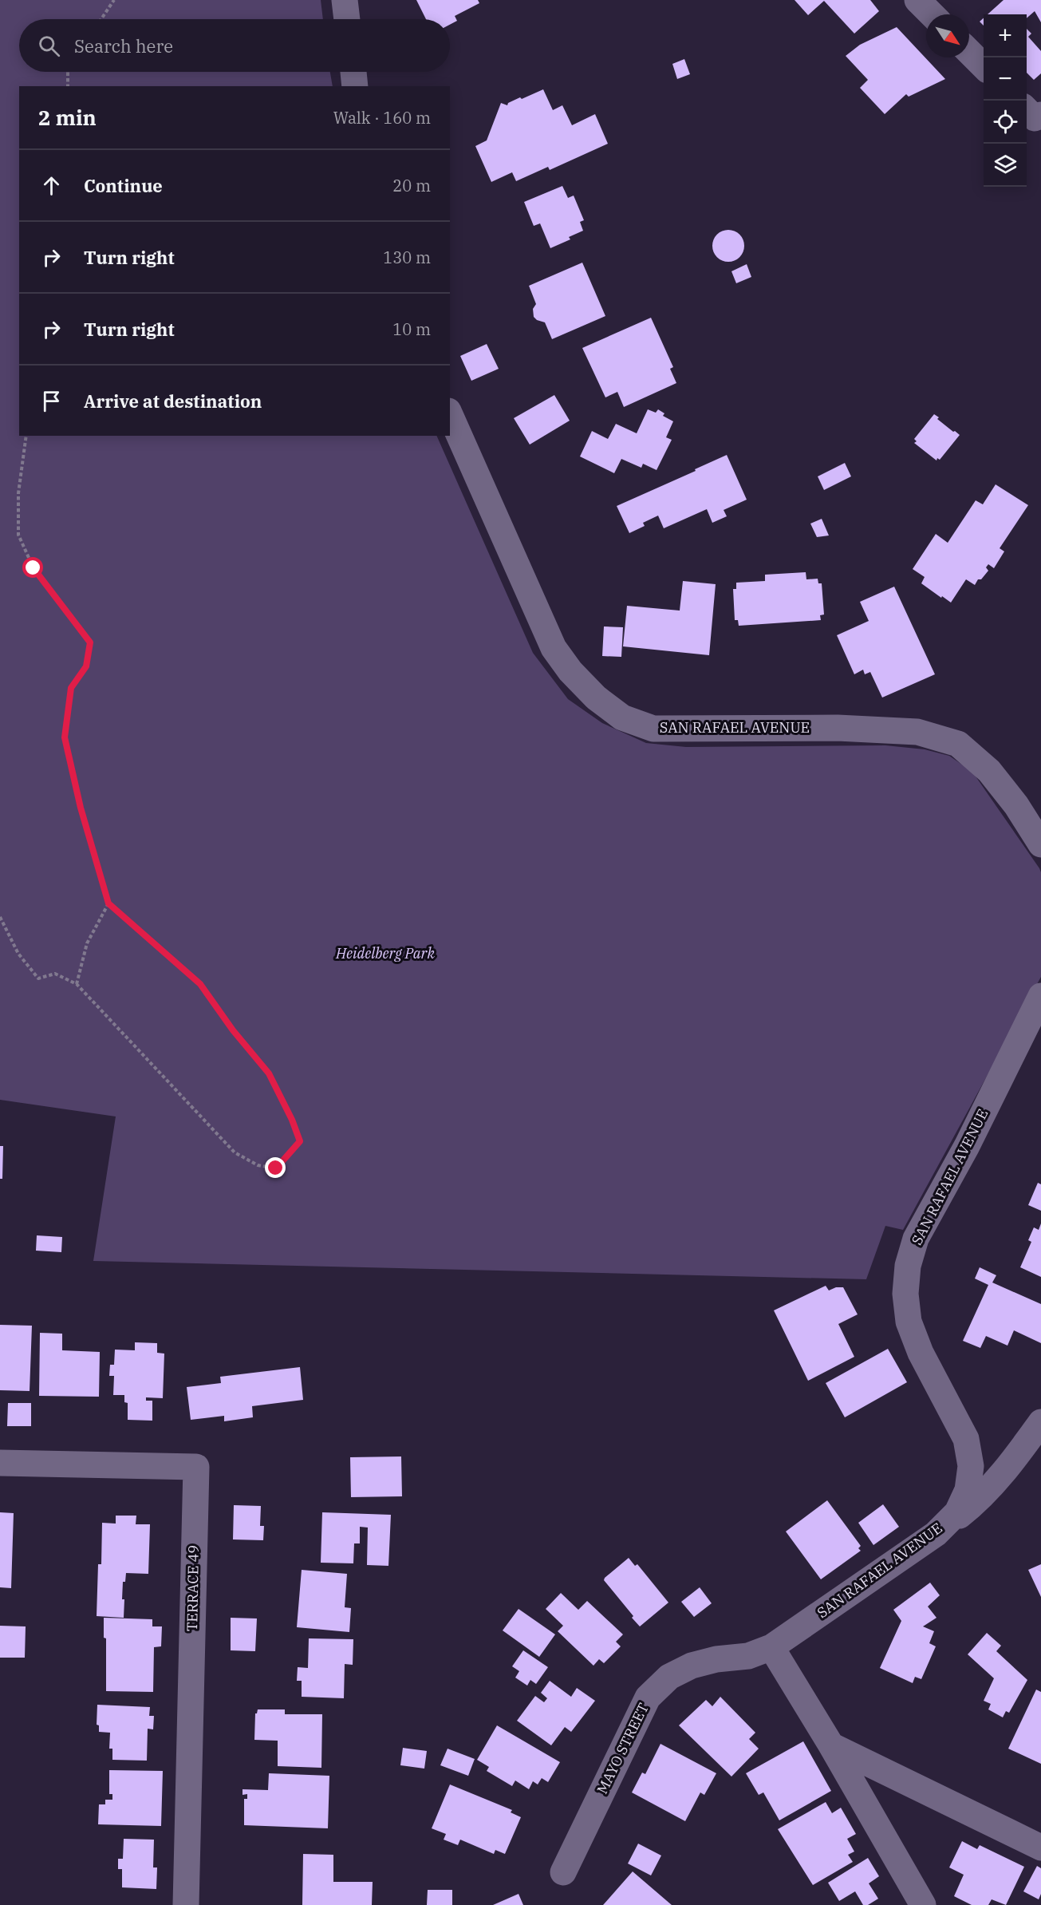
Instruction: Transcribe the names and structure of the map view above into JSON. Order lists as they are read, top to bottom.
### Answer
{
  "streets": {
    "street": ["SAN RAFAEL AVENUE", "TERRACE 49", "MAYO STREET"]
  },
  "crossings": [
    ["SAN RAFAEL AVENUE", "MAYO STREET"]
  ],
  "parks": ["Heidelberg Park"],
  "north": "bottom right",
  "page": {
    "map_buttons": ["+", "−"],
    "search": "Search here",
    "heading": ["2 min", "Walk · 160 m"],
    "list": [
      ["Continue", "20 m"],
      ["Turn right", "130 m"],
      ["Turn right", "10 m"],
      "Arrive at destination"
    ]
  }
}
